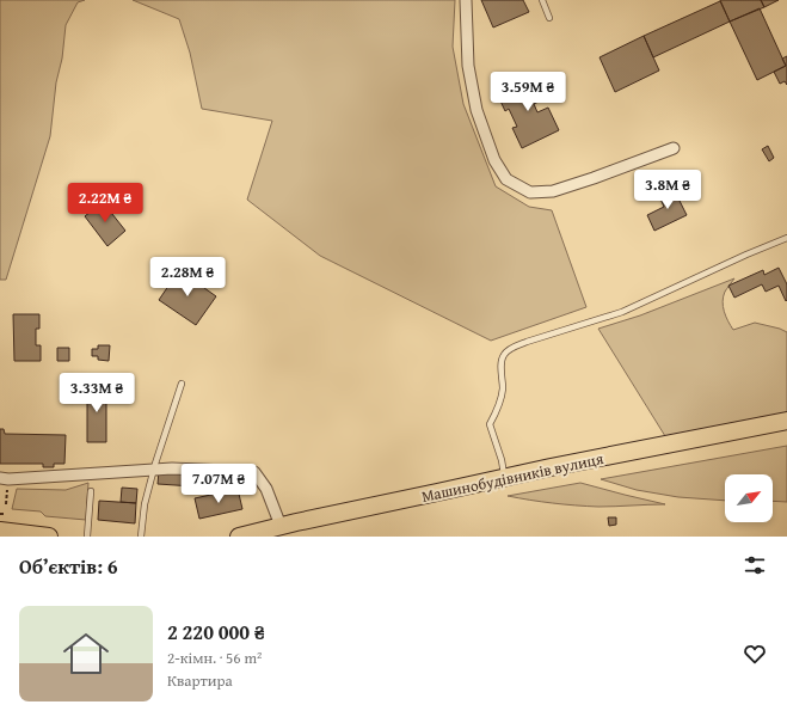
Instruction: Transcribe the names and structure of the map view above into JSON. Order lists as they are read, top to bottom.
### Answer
{
  "streets": {
    "main road": ["Машинобудівників вулиця"]
  },
  "north": "top right",
  "page": {
    "price": [
      "3.59M ₴",
      "3.8M ₴",
      "2.22M ₴",
      "2.28M ₴",
      "3.33M ₴",
      "7.07M ₴"
    ],
    "heading": "Об’єктів: 6",
    "list": [
      {
        "name": "2 220 000 ₴",
        "note": "2-кімн. · 56 m² · Квартира"
      }
    ]
  }
}
